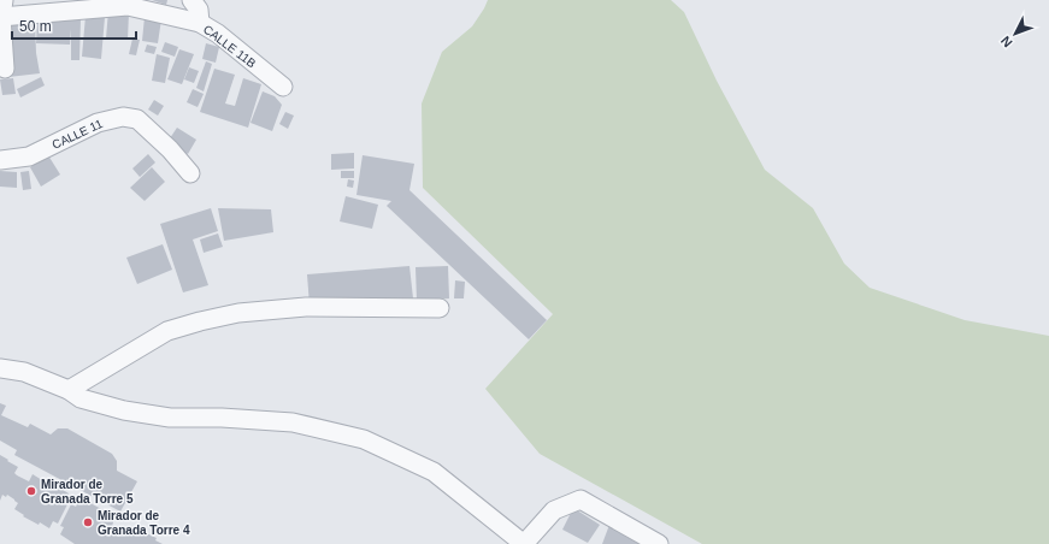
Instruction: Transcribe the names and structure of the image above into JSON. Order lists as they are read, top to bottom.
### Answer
{
  "streets": {
    "street": ["CALLE 11B", "CALLE 11"]
  },
  "places": ["Mirador de Granada Torre 5", "Mirador de Granada Torre 4"],
  "scale_bar": "50 m",
  "north": "bottom left"
}
